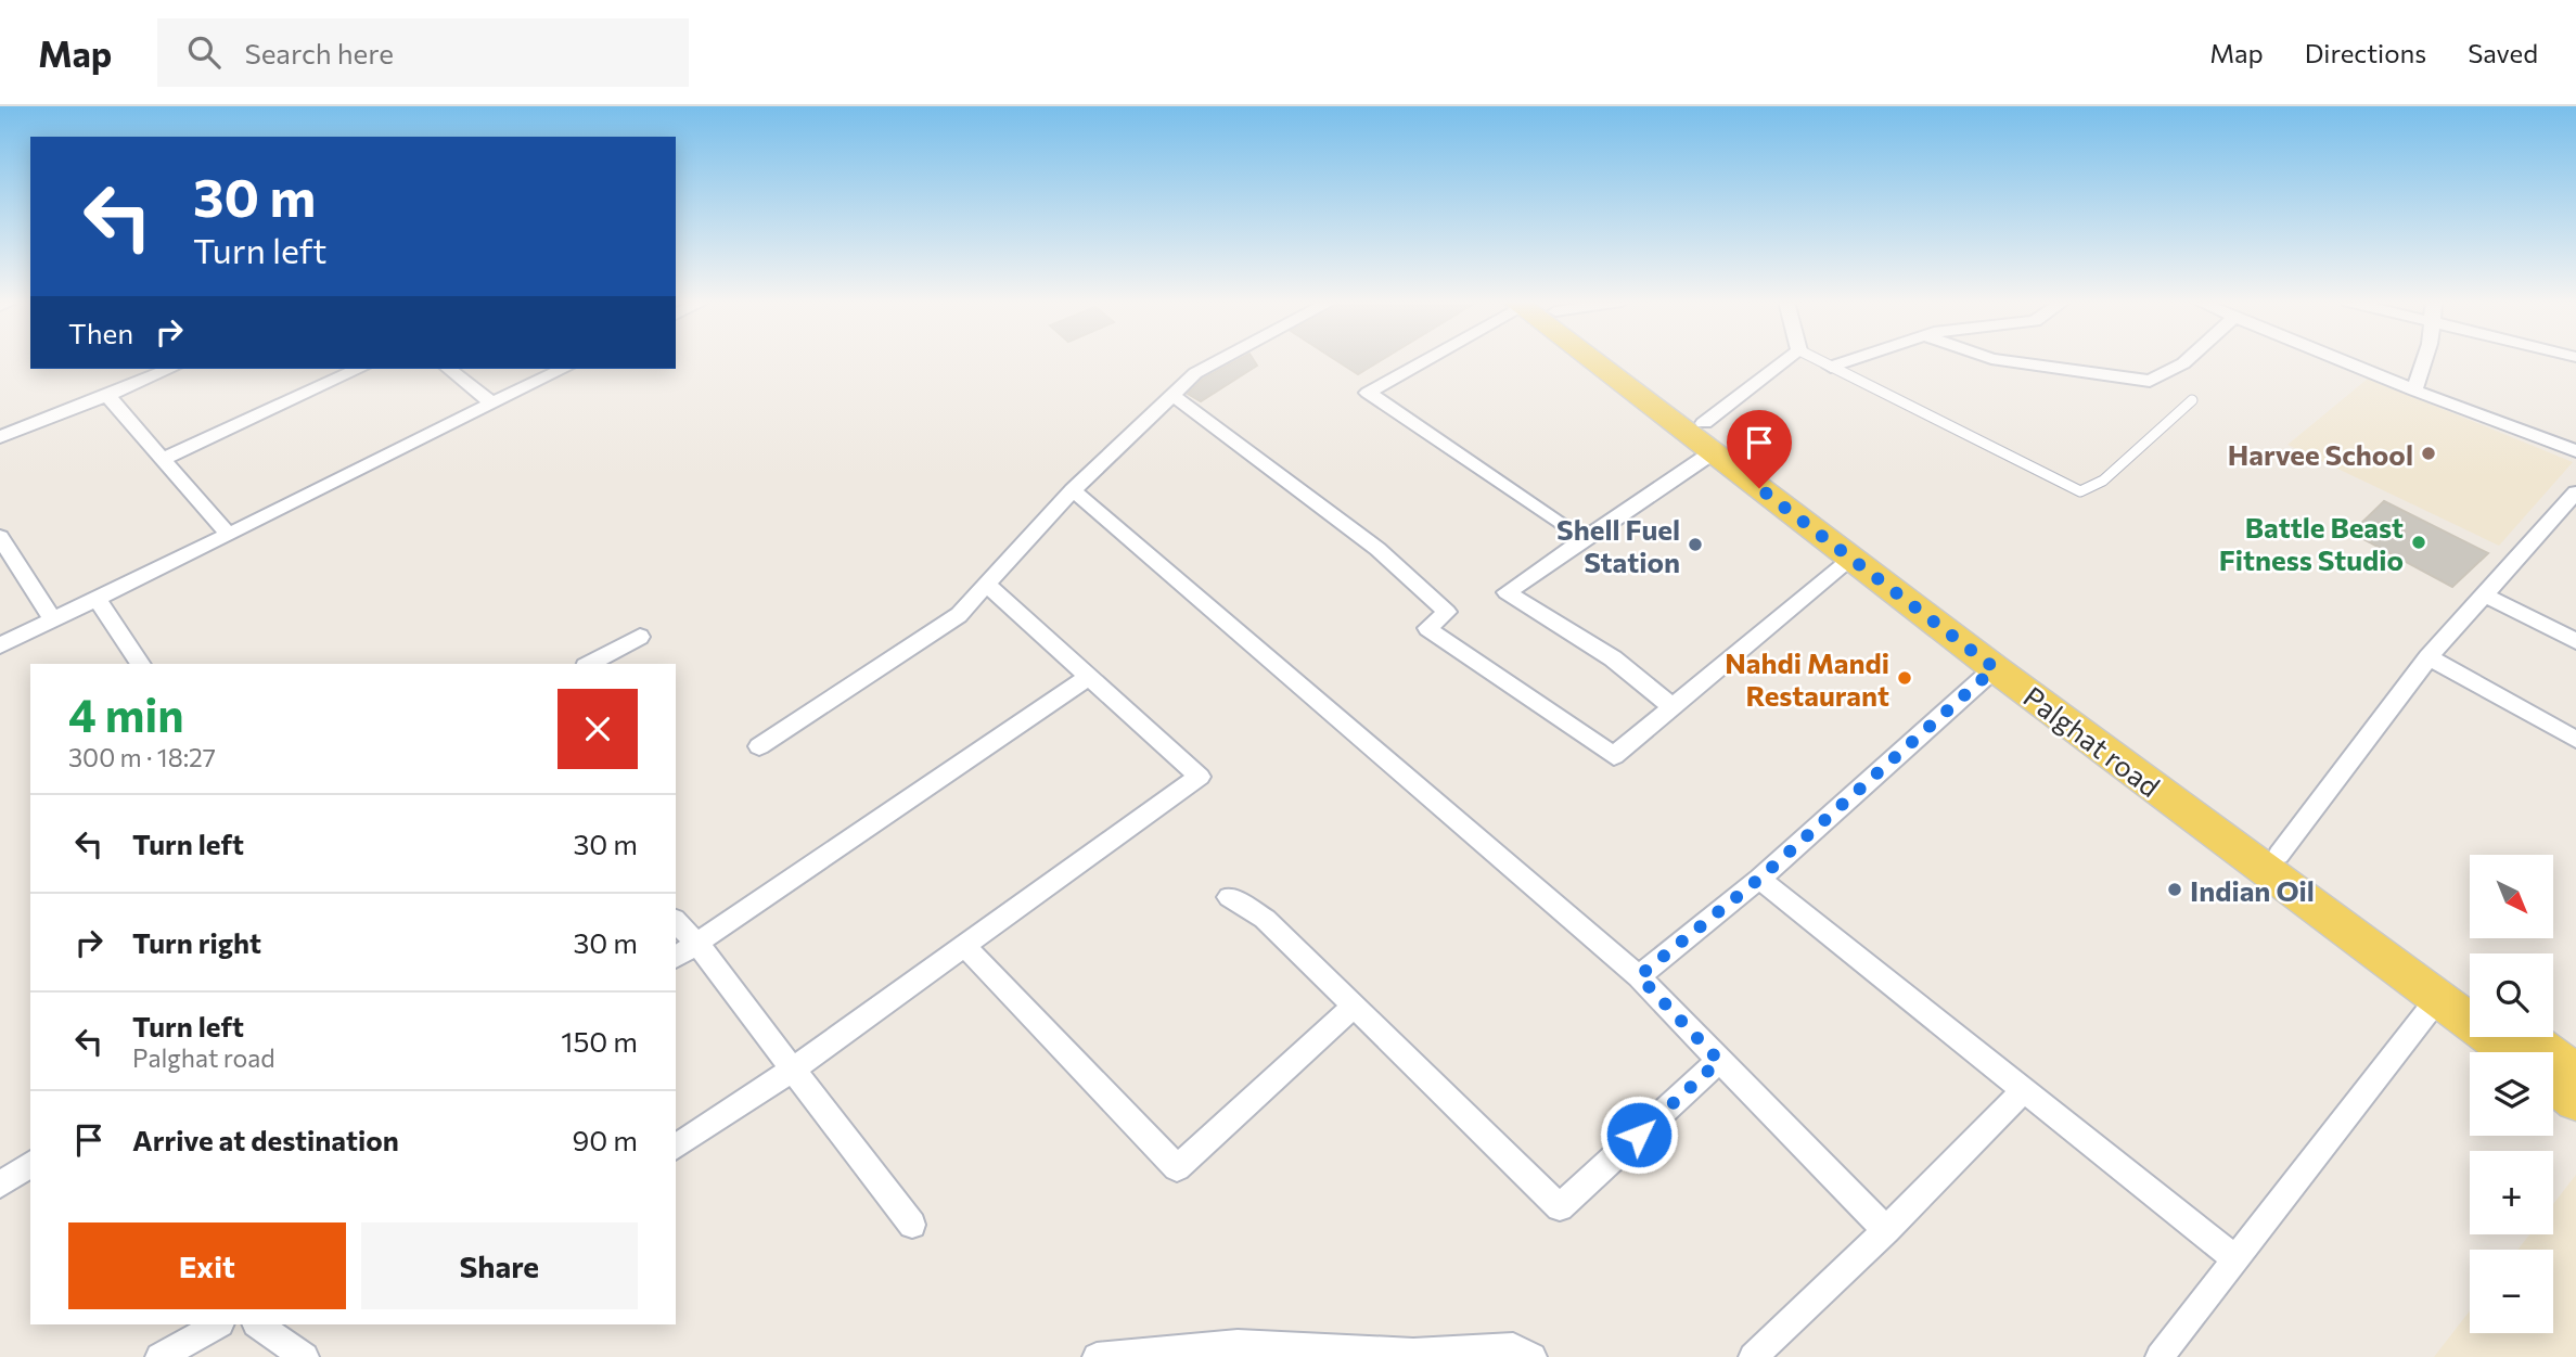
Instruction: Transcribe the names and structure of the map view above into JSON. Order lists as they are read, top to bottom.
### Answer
{
  "streets": {
    "main road": ["Palghat road"]
  },
  "places": [
    "Harvee School",
    "Battle Beast Fitness Studio",
    "Shell Fuel Station",
    "Nahdi Mandi Restaurant",
    "Indian Oil"
  ],
  "north": "bottom right",
  "page": {
    "header": "Map",
    "search": "Search here",
    "nav": ["Map", "Directions", "Saved"],
    "turn": ["30 m", "Turn left"],
    "then": "Then",
    "heading": ["4 min", "300 m · 18:27"],
    "list": [
      {
        "name": "Turn left",
        "value": "30 m"
      },
      {
        "name": "Turn right",
        "value": "30 m"
      },
      {
        "name": "Turn left",
        "note": "Palghat road",
        "value": "150 m"
      },
      {
        "name": "Arrive at destination",
        "value": "90 m"
      }
    ],
    "map_buttons": ["+", "−"],
    "buttons": ["Exit", "Share"]
  }
}
